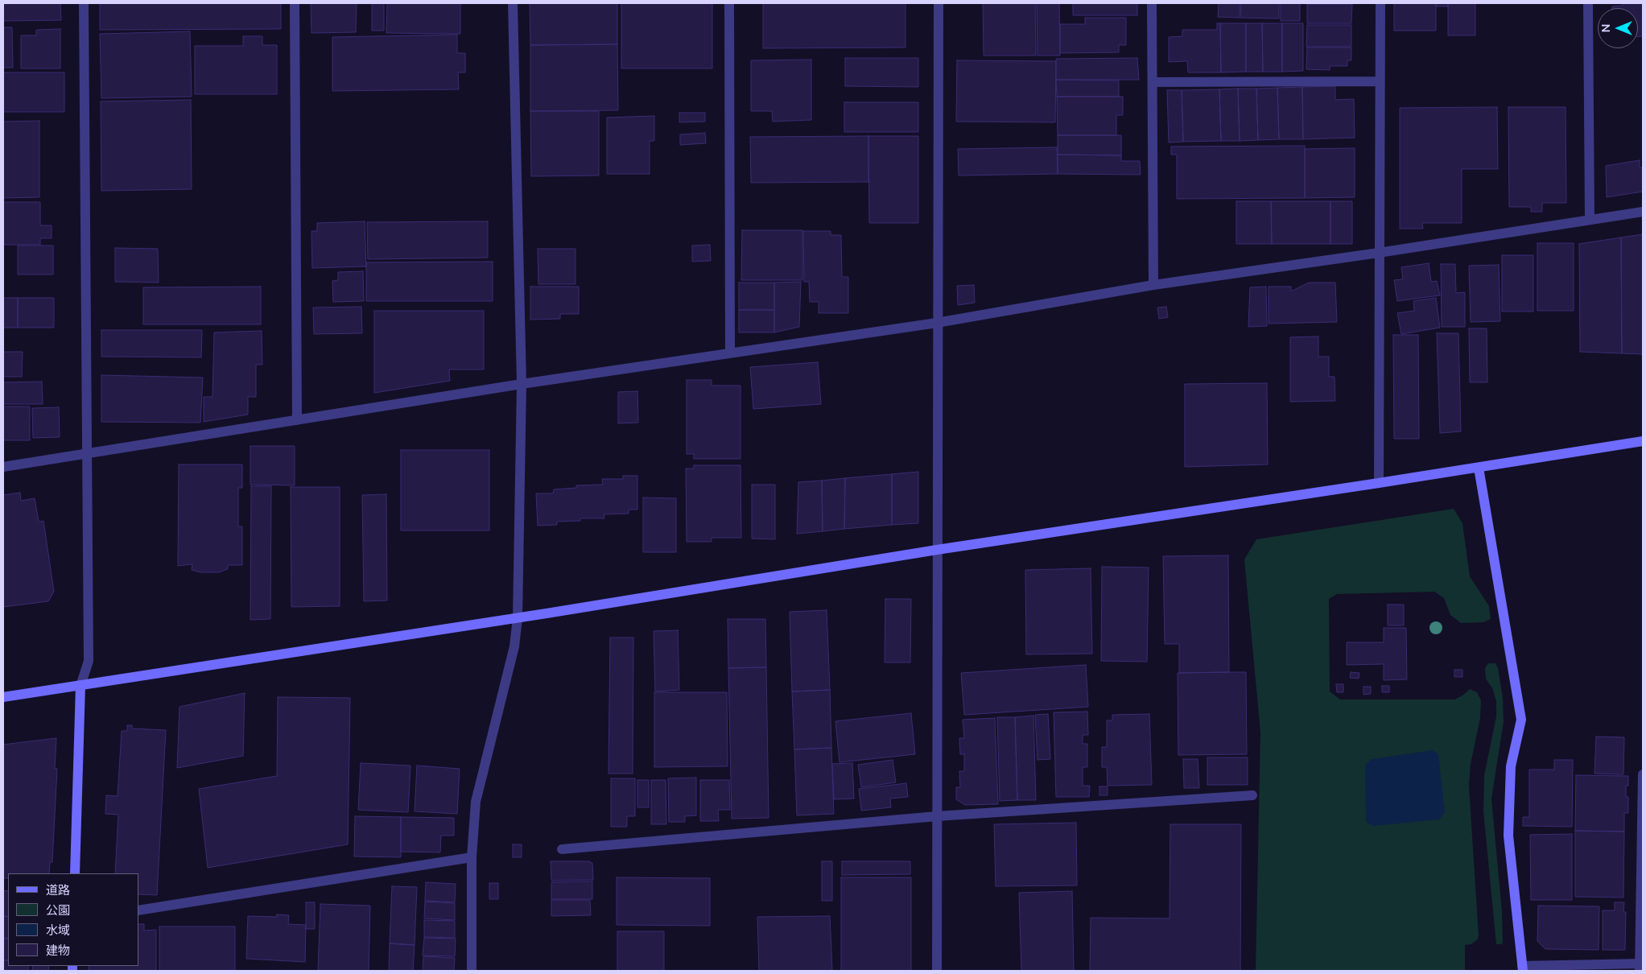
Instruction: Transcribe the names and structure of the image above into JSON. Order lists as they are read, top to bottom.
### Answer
{
  "legend": [
    "道路",
    "公園",
    "水域",
    "建物"
  ],
  "north": "left"
}
